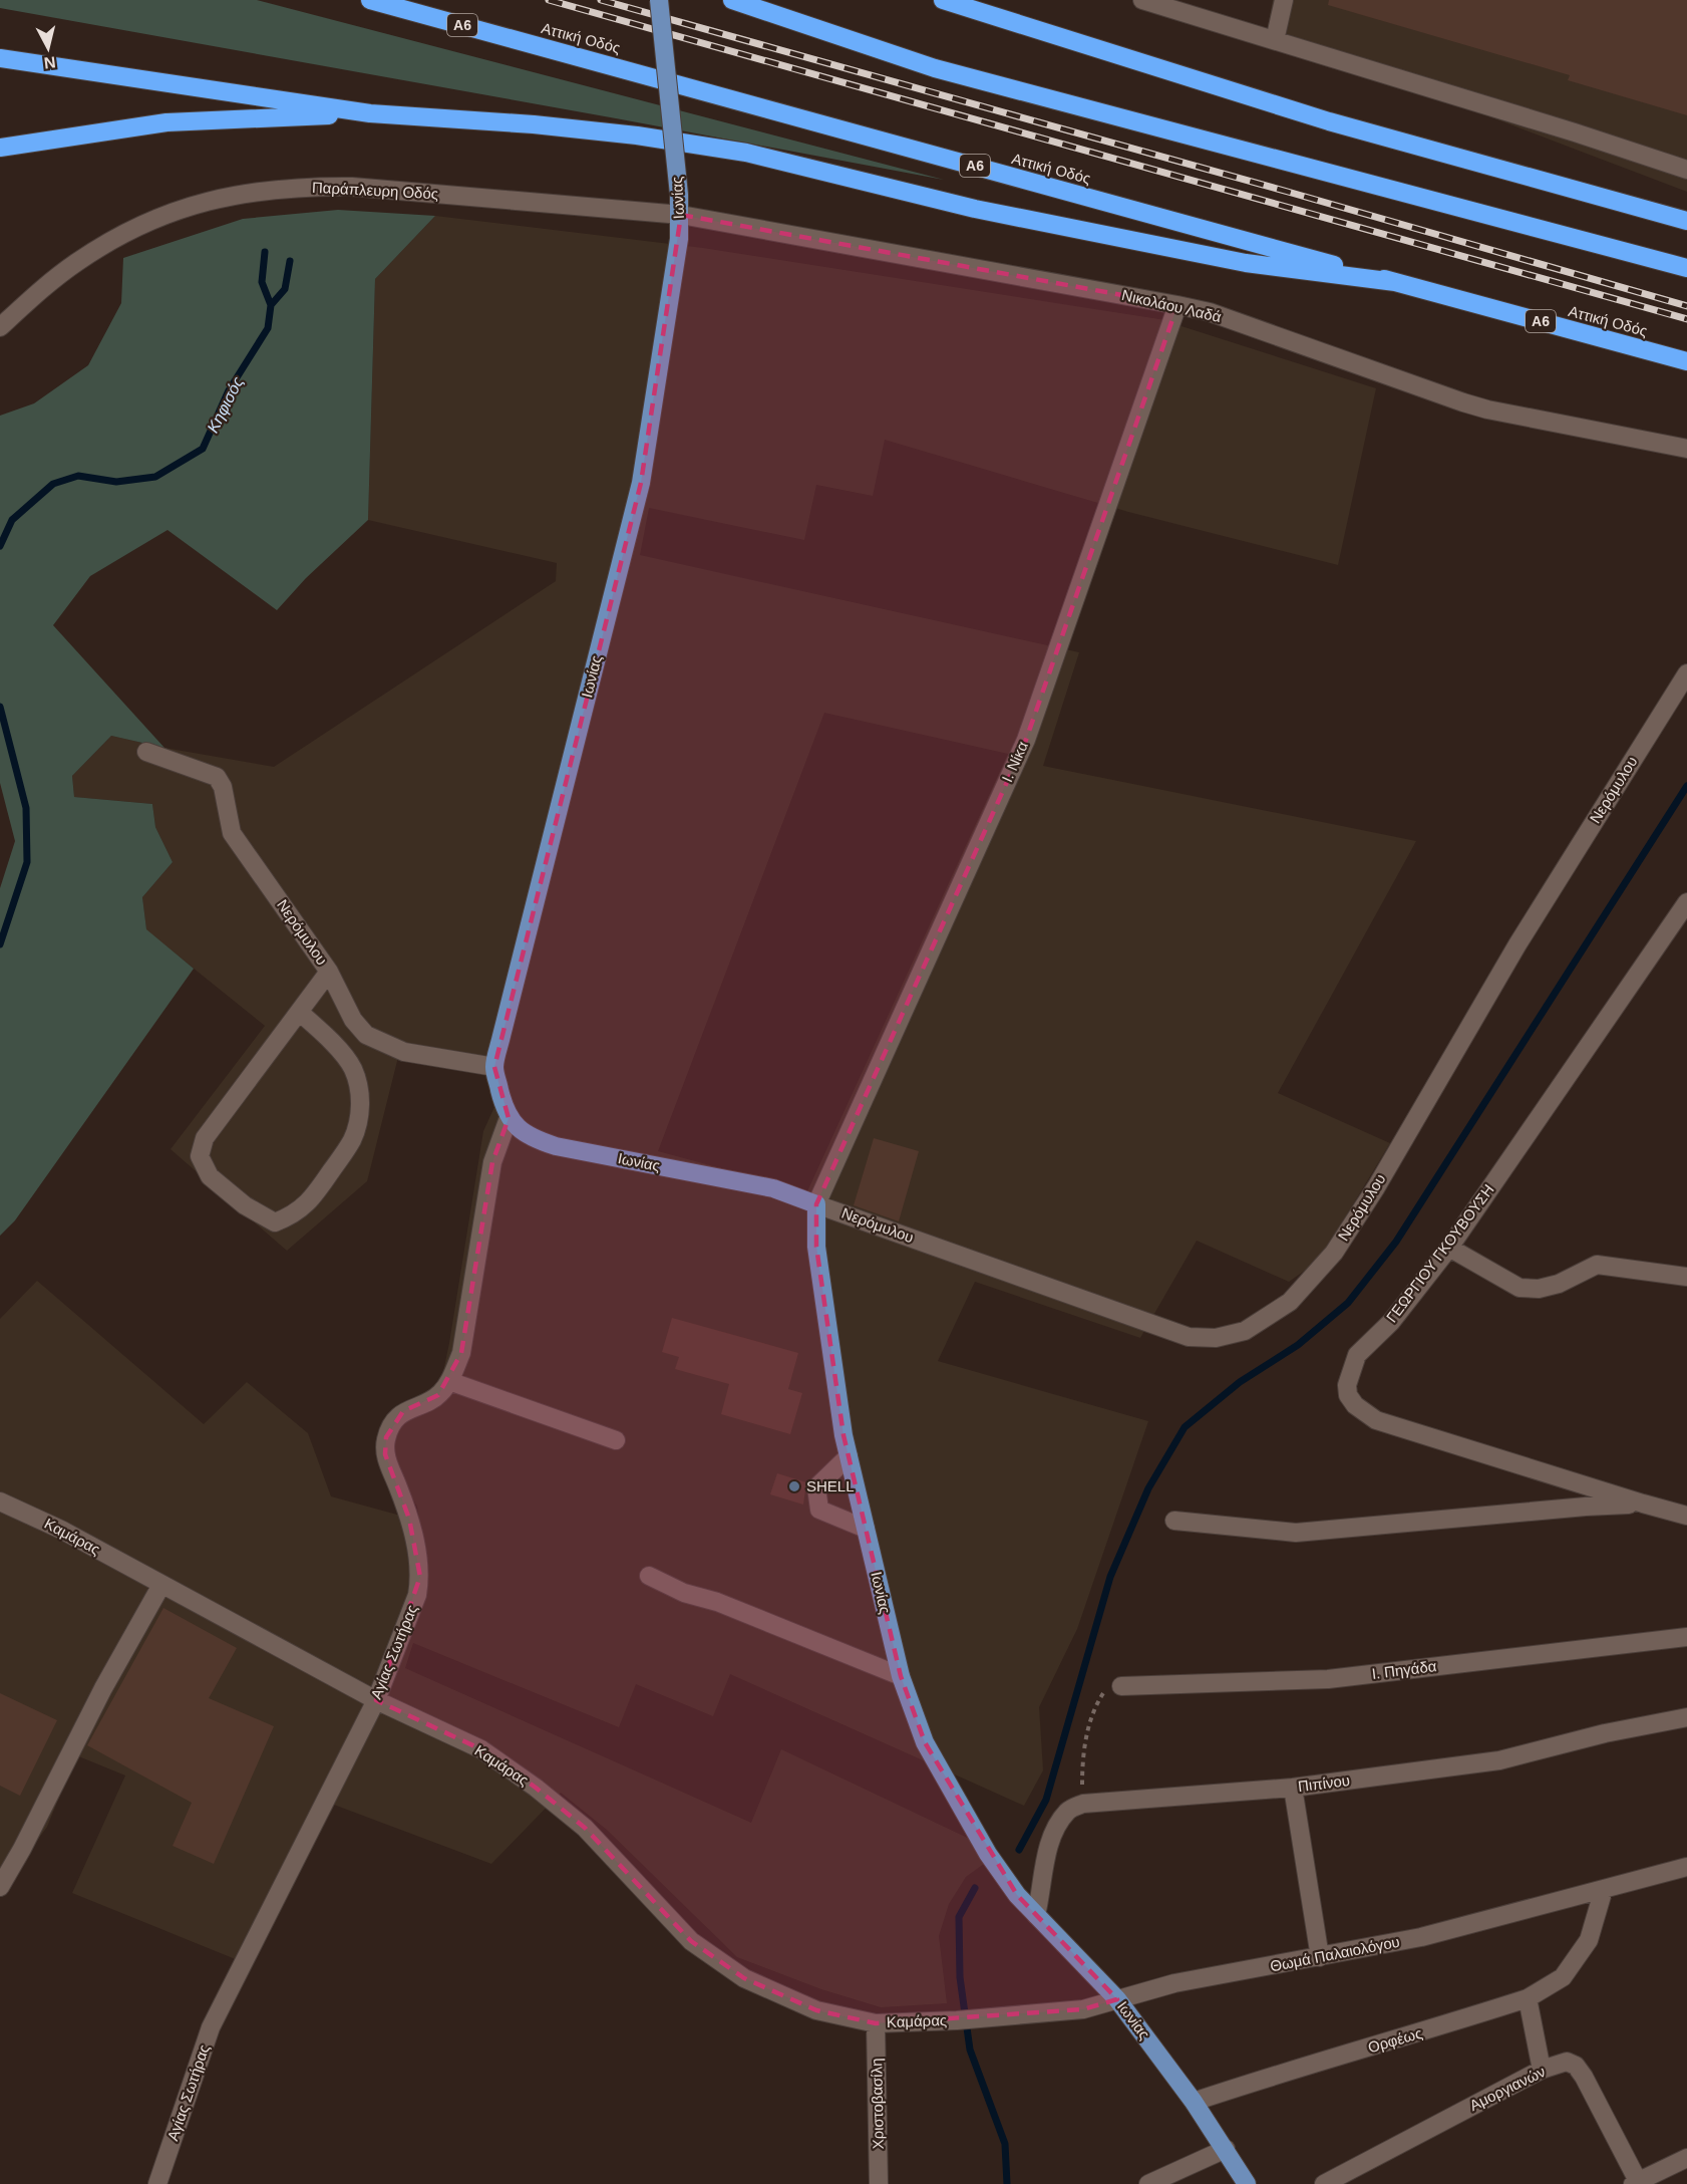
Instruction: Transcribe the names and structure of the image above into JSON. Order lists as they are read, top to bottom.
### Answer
{
  "streets": {
    "highway": ["Α6", "Αττική Οδός"],
    "main road": ["Ιωνίας"],
    "street": [
      "Παράπλευρη Οδός",
      "Νικολάου Λαδά",
      "Ι. Νίκα",
      "Νερόμυλου",
      "ΓΕΩΡΓΙΟΥ ΓΚΟΥΒΟΥΣΗ",
      "Καμάρας",
      "Αγίας Σωτήρας",
      "Ι. Πηγάδα",
      "Πιπίνου",
      "Θωμά Παλαιολόγου",
      "Ορφέως",
      "Αμοργιανών",
      "Χριστοβασίλη"
    ]
  },
  "crossings": [
    ["Παράπλευρη Οδός", "Ιωνίας"],
    ["Παράπλευρη Οδός", "Νικολάου Λαδά"],
    ["Ιωνίας", "Νικολάου Λαδά"],
    ["Ιωνίας", "Ι. Νίκα"],
    ["Ιωνίας", "Νερόμυλου"],
    ["Ιωνίας", "Αγίας Σωτήρας"],
    ["Ιωνίας", "Θωμά Παλαιολόγου"],
    ["Ιωνίας", "Ορφέως"],
    ["Νικολάου Λαδά", "Ι. Νίκα"],
    ["Ι. Νίκα", "Νερόμυλου"],
    ["Καμάρας", "Αγίας Σωτήρας"],
    ["Καμάρας", "Θωμά Παλαιολόγου"],
    ["Καμάρας", "Χριστοβασίλη"],
    ["Θωμά Παλαιολόγου", "Ορφέως"]
  ],
  "water": ["Κηφισός"],
  "places": ["SHELL"],
  "north": "bottom"
}
